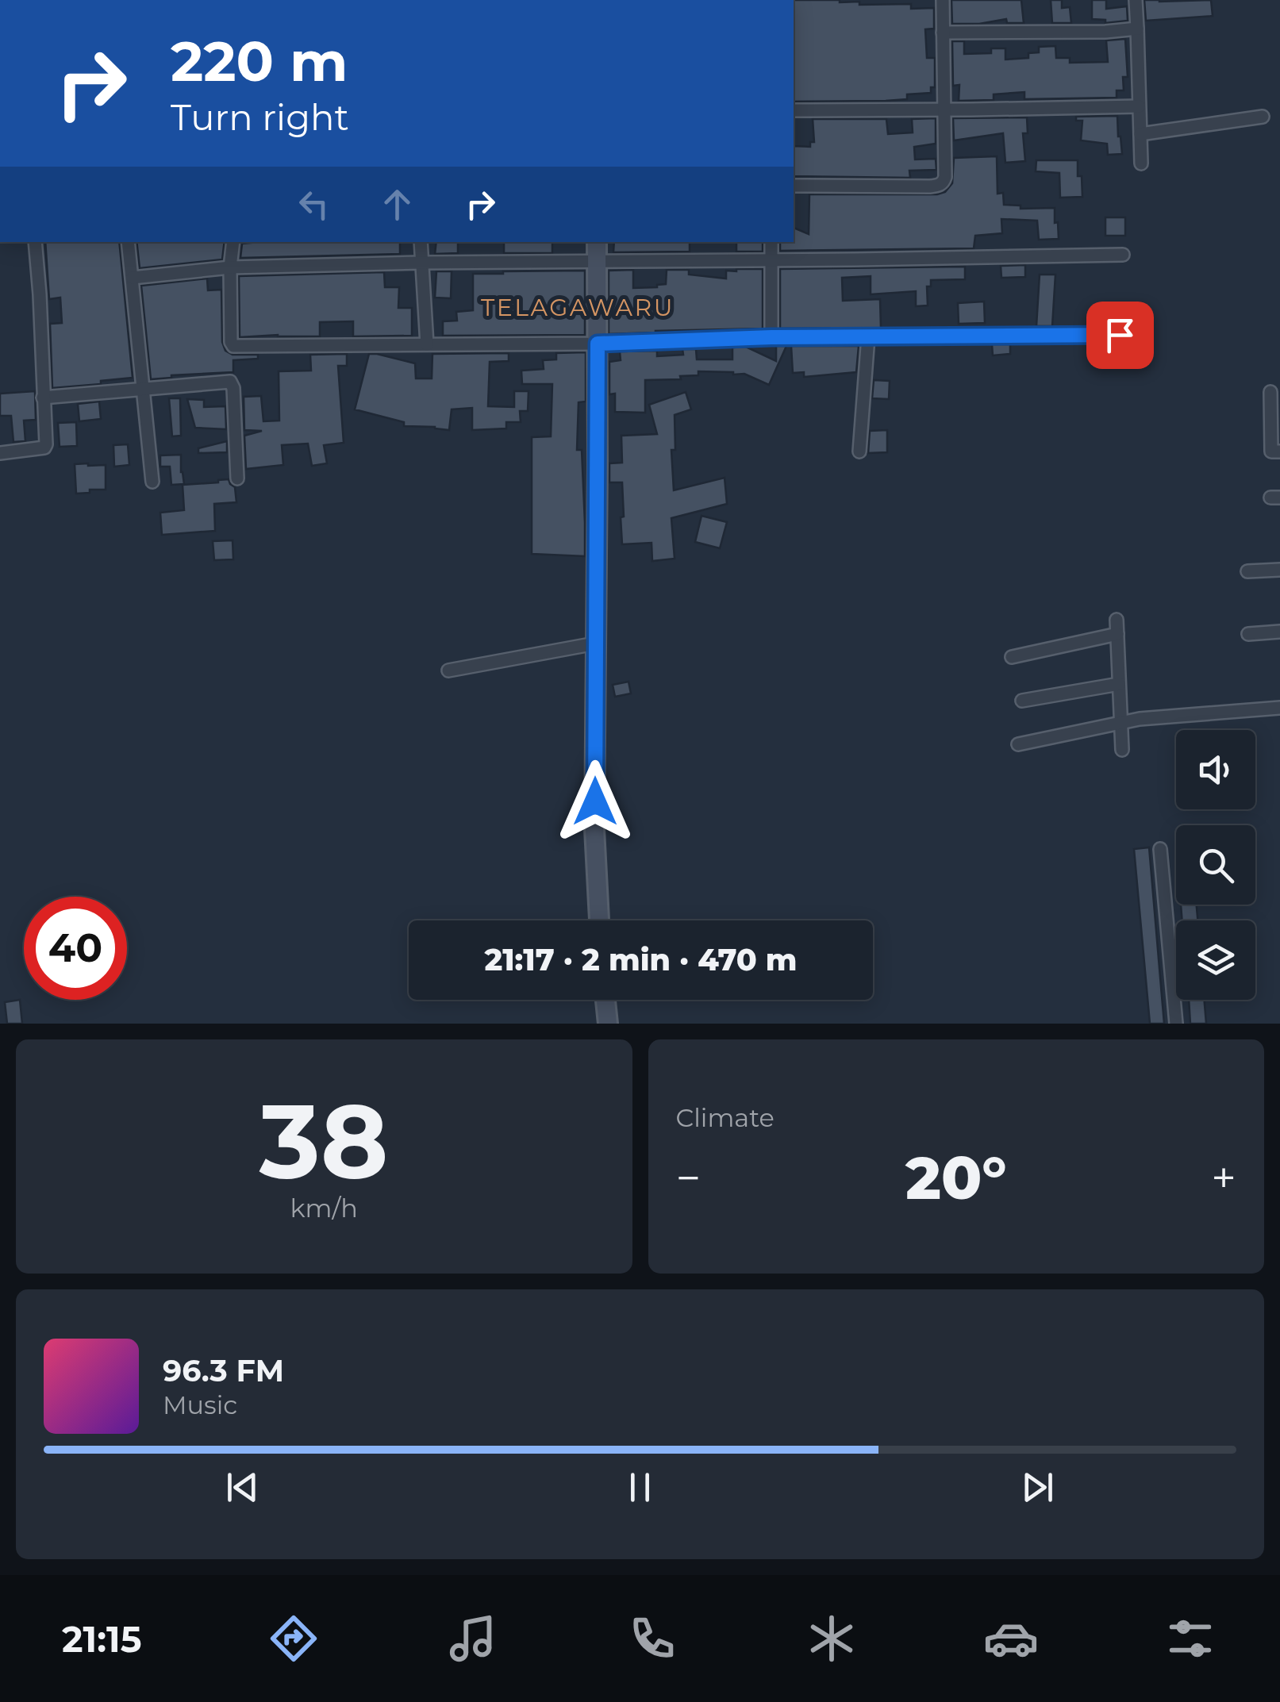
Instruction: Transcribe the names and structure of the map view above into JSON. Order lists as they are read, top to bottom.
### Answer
{
  "districts": ["TELAGAWARU"],
  "page": {
    "turn": ["220 m", "Turn right"],
    "limit": "40",
    "trip": "21:17 · 2 min · 470 m",
    "tile": [
      ["38", "km/h"],
      "Climate"
    ],
    "heat": ["−", "20°", "+"],
    "song": ["96.3 FM", "Music"],
    "tabs": "21:15"
  }
}
